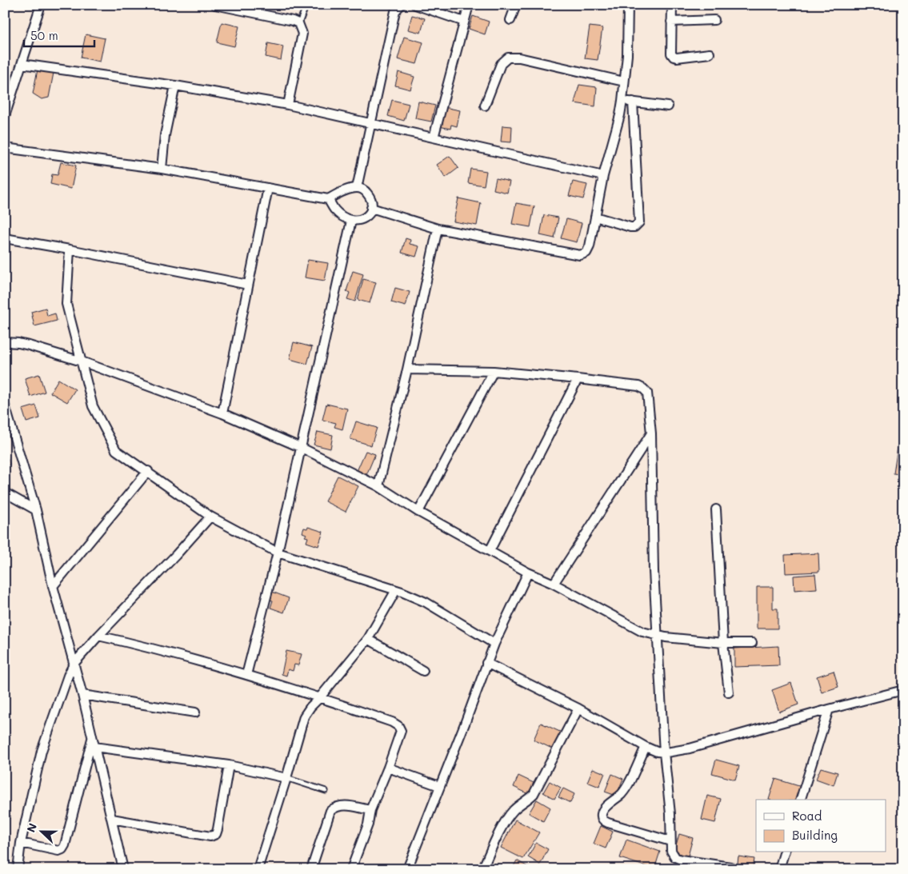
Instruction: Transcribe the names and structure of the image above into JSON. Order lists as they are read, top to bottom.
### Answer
{
  "legend": ["Road", "Building"],
  "scale_bar": "50 m",
  "north": "left"
}
